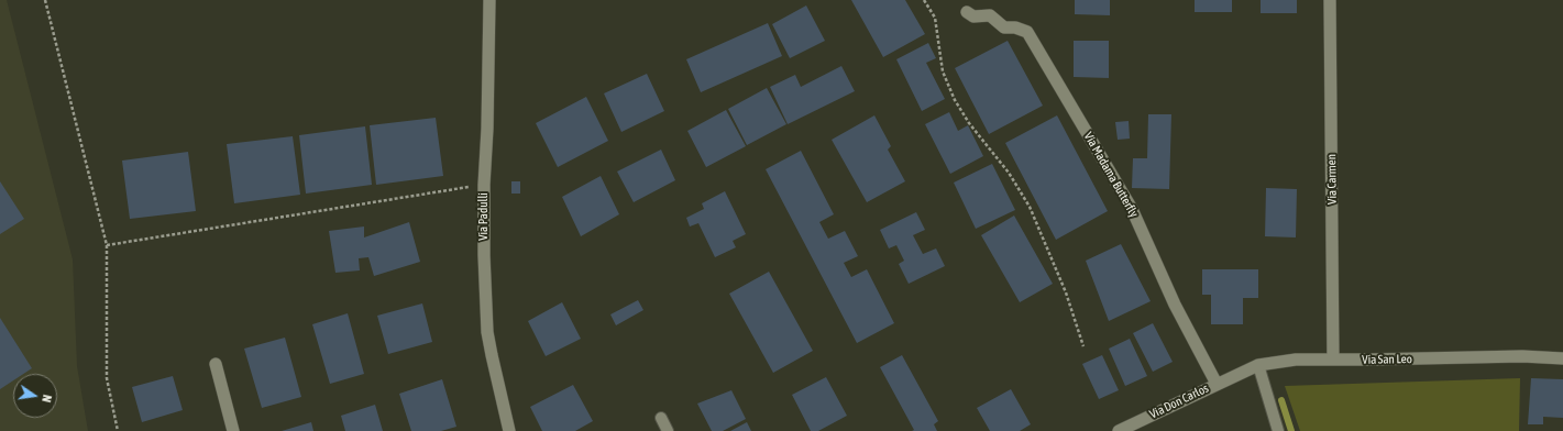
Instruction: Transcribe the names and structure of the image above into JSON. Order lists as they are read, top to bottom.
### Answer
{
  "streets": {
    "street": [
      "Via Madama Butterfly",
      "Via Carmen",
      "Via Padulli",
      "Via San Leo",
      "Via Don Carlos"
    ]
  },
  "crossings": [
    ["Via Madama Butterfly", "Via San Leo"],
    ["Via Madama Butterfly", "Via Don Carlos"],
    ["Via Carmen", "Via San Leo"],
    ["Via San Leo", "Via Don Carlos"]
  ],
  "north": "right"
}
